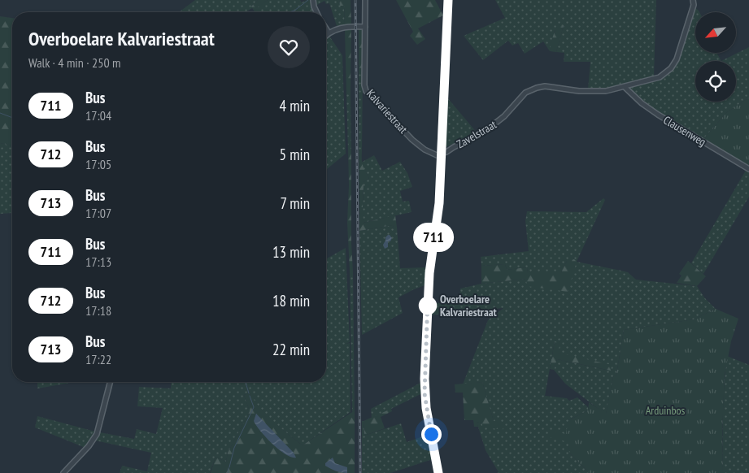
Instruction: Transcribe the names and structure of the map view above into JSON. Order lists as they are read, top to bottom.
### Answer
{
  "streets": {
    "street": ["Kalvariestraat", "Clausenweg", "Zavelstraat"]
  },
  "crossings": [
    ["Kalvariestraat", "Zavelstraat"],
    ["Clausenweg", "Zavelstraat"]
  ],
  "parks": ["Arduinbos"],
  "places": ["Overboelare Kalvariestraat"],
  "lines": ["bus line 711"],
  "north": "bottom left",
  "page": {
    "on_map": "711",
    "heading": ["Overboelare Kalvariestraat", "Walk · 4 min · 250 m"],
    "list": [
      {
        "mark": "711",
        "name": "Bus",
        "note": "17:04",
        "value": "4 min"
      },
      {
        "mark": "712",
        "name": "Bus",
        "note": "17:05",
        "value": "5 min"
      },
      {
        "mark": "713",
        "name": "Bus",
        "note": "17:07",
        "value": "7 min"
      },
      {
        "mark": "711",
        "name": "Bus",
        "note": "17:13",
        "value": "13 min"
      },
      {
        "mark": "712",
        "name": "Bus",
        "note": "17:18",
        "value": "18 min"
      },
      {
        "mark": "713",
        "name": "Bus",
        "note": "17:22",
        "value": "22 min"
      }
    ]
  }
}
